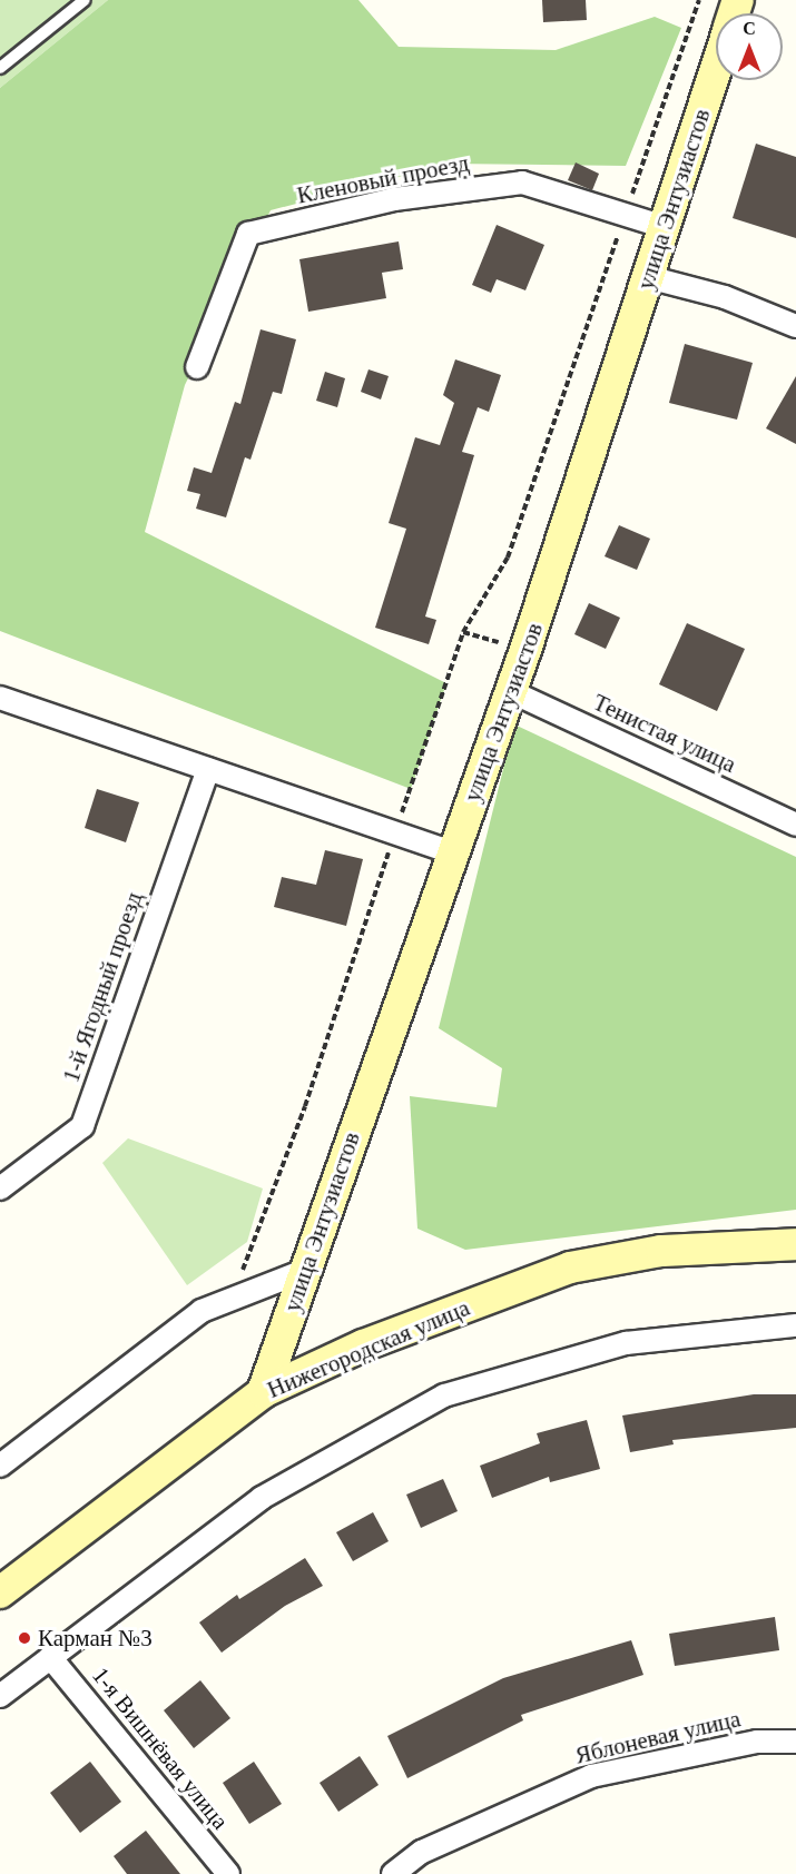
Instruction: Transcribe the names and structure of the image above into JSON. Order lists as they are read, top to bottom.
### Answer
{
  "streets": {
    "street": [
      "Кленовый проезд",
      "улица Энтузиастов",
      "Тенистая улица",
      "1-й Ягодный проезд",
      "Нижегородская улица",
      "Яблоневая улица",
      "1-я Вишнёвая улица"
    ]
  },
  "crossings": [
    ["Кленовый проезд", "улица Энтузиастов"],
    ["улица Энтузиастов", "Тенистая улица"],
    ["улица Энтузиастов", "Нижегородская улица"]
  ],
  "places": ["Карман №3"],
  "north": "top"
}
